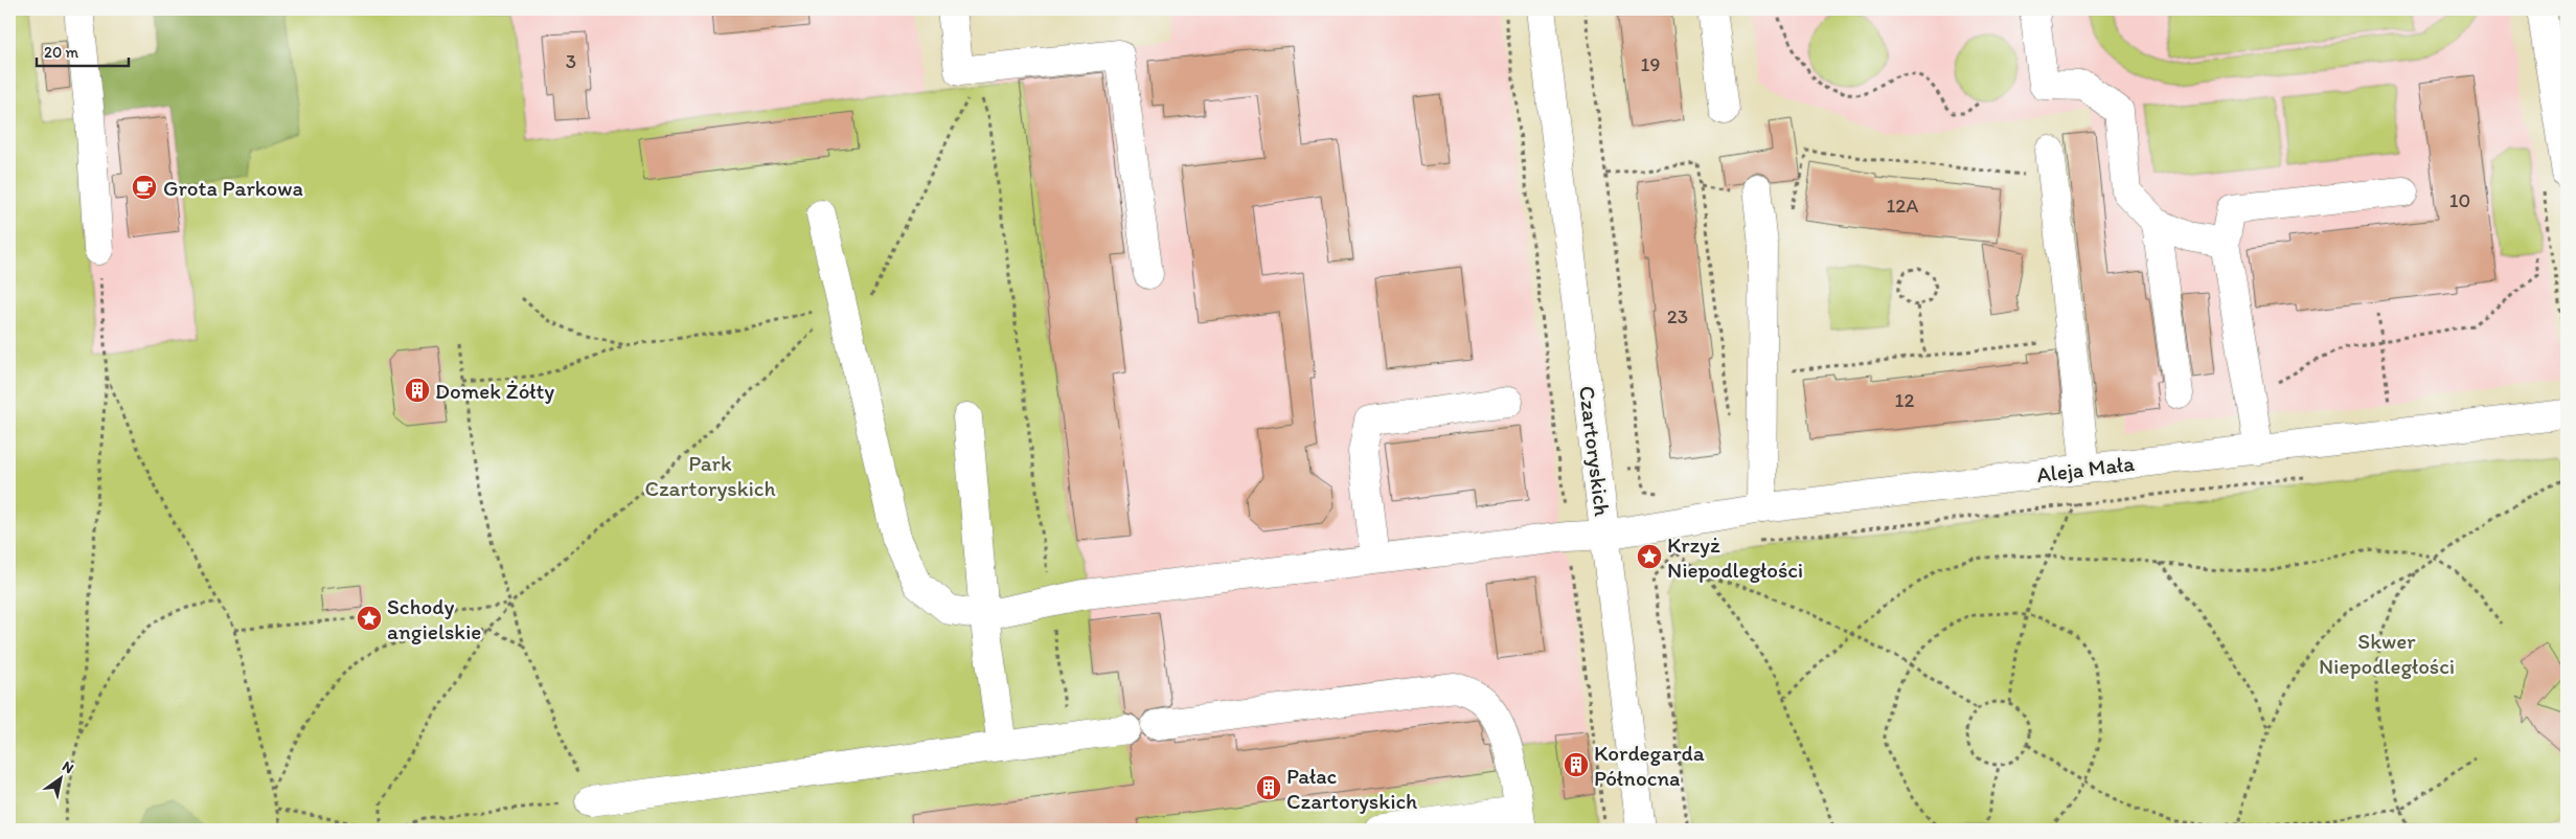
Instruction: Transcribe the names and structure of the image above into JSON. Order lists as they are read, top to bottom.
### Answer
{
  "streets": {
    "street": ["Czartoryskich", "Aleja Mała"]
  },
  "crossings": [
    ["Czartoryskich", "Aleja Mała"]
  ],
  "parks": ["Park Czartoryskich", "Skwer Niepodległości"],
  "places": {
    "cafe": ["Grota Parkowa"],
    "building": ["Domek Żółty", "Kordegarda Północna", "Pałac Czartoryskich"],
    "place": ["Krzyż Niepodległości", "Schody angielskie"]
  },
  "house_numbers": [
    "3",
    "19",
    "10",
    "12A",
    "23",
    "12"
  ],
  "scale_bar": "20 m",
  "north": "top right"
}
